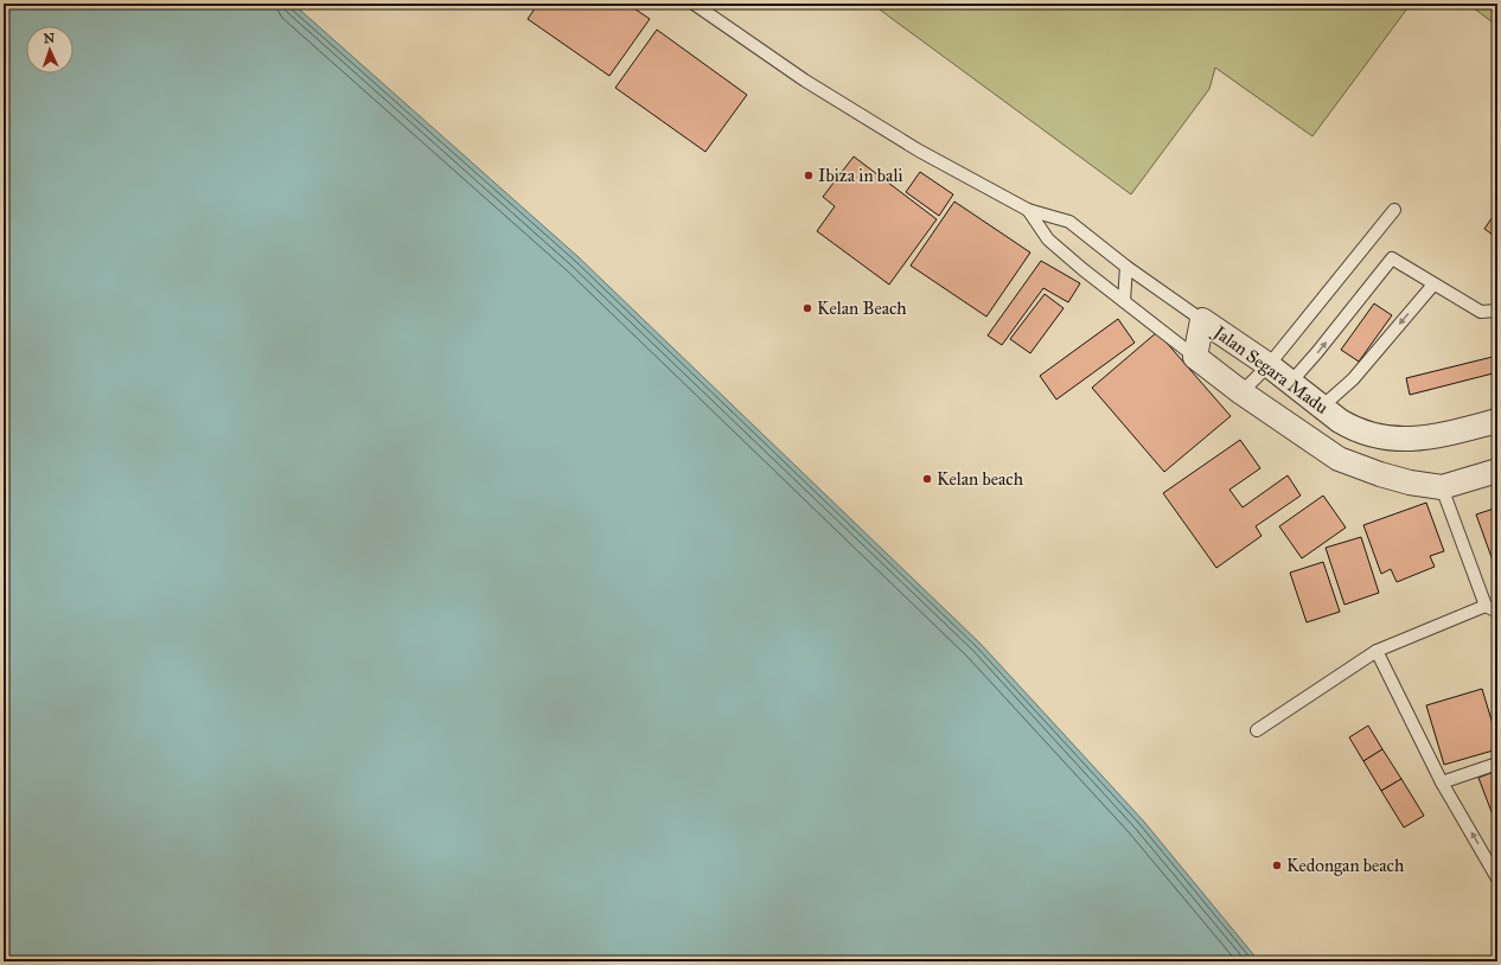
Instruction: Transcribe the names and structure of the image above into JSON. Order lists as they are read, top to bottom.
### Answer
{
  "streets": {
    "street": ["Jalan Segara Madu"]
  },
  "places": [
    "Ibiza in bali",
    "Kelan Beach",
    "Kelan beach",
    "Kedongan beach"
  ],
  "north": "top"
}
